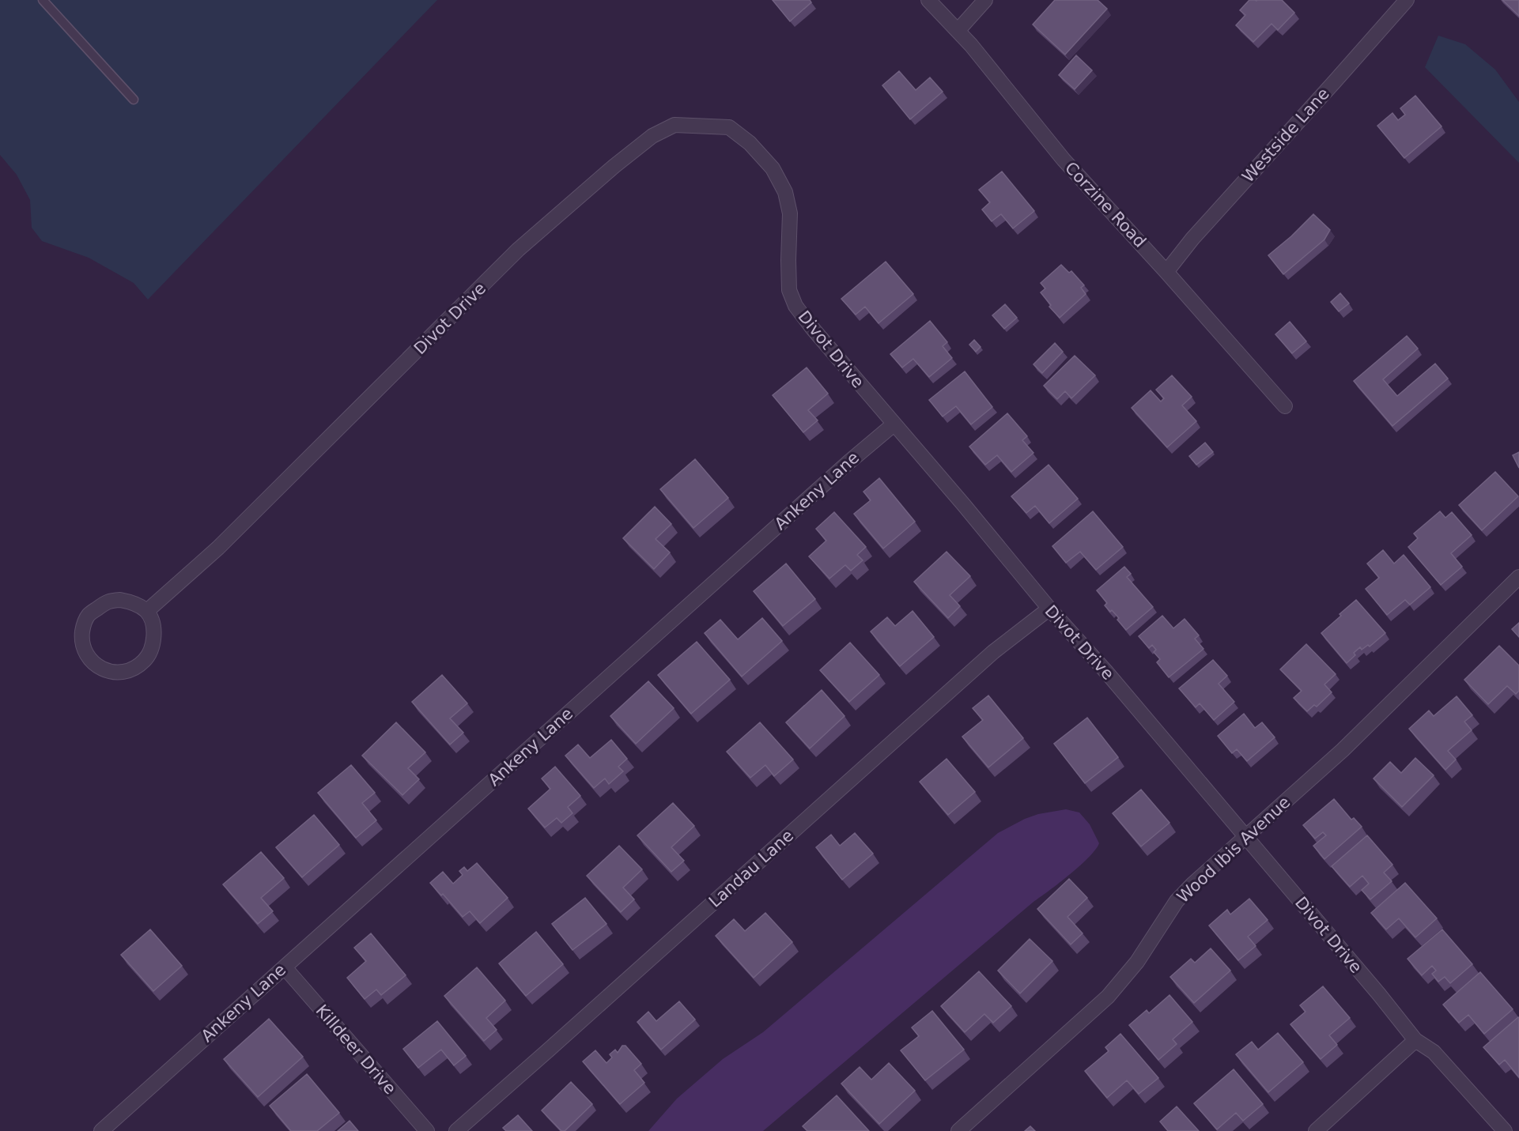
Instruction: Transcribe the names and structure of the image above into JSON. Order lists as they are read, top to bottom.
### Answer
{
  "streets": {
    "street": [
      "Westside Lane",
      "Corzine Road",
      "Divot Drive",
      "Ankeny Lane",
      "Wood Ibis Avenue",
      "Landau Lane",
      "Killdeer Drive"
    ]
  },
  "crossings": [
    ["Westside Lane", "Corzine Road"],
    ["Divot Drive", "Ankeny Lane"],
    ["Divot Drive", "Wood Ibis Avenue"],
    ["Divot Drive", "Landau Lane"],
    ["Ankeny Lane", "Killdeer Drive"]
  ]
}
